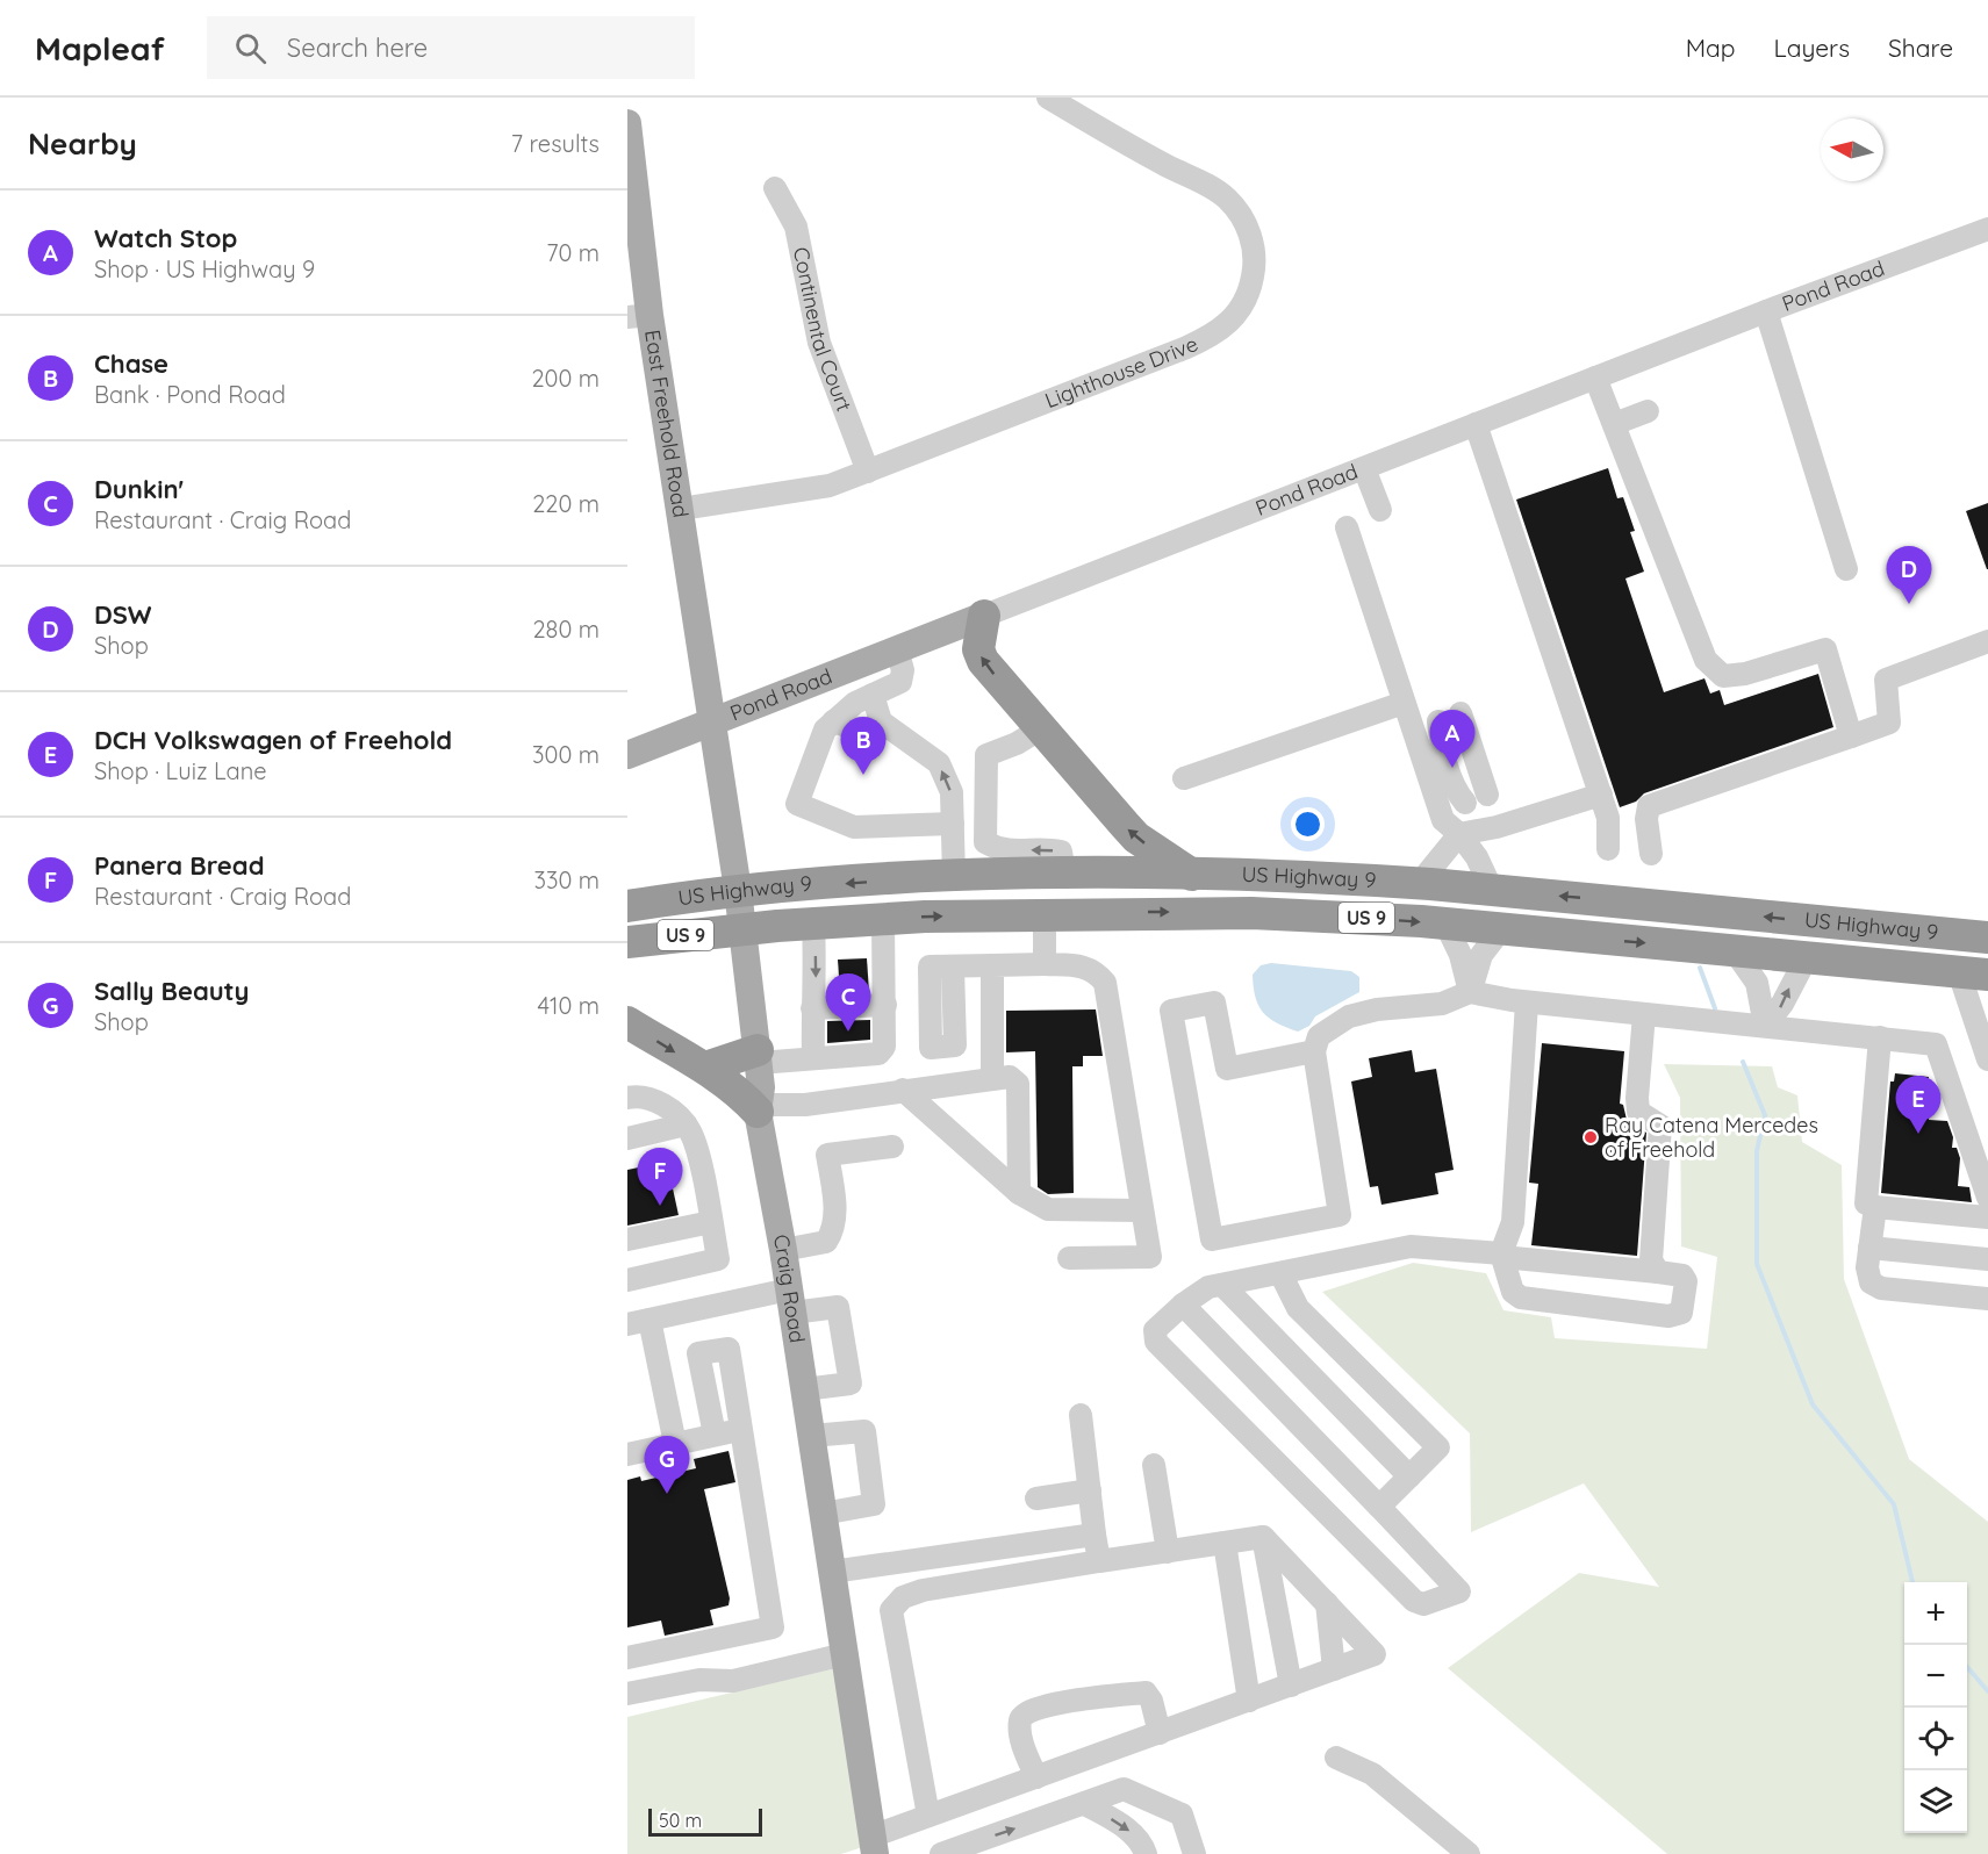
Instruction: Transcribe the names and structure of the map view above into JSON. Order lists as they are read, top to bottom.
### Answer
{
  "streets": {
    "highway": ["US Highway 9", "US 9"],
    "main road": ["Pond Road", "East Freehold Road", "Craig Road"],
    "street": ["Continental Court", "Lighthouse Drive"]
  },
  "crossings": [
    ["Pond Road", "East Freehold Road"],
    ["Pond Road", "Craig Road"],
    ["Continental Court", "Lighthouse Drive"],
    ["Lighthouse Drive", "East Freehold Road"],
    ["East Freehold Road", "Craig Road"],
    ["US Highway 9", "Craig Road"]
  ],
  "places": ["Ray Catena Mercedes of Freehold"],
  "scale_bar": "50 m",
  "north": "left",
  "page": {
    "header": "Mapleaf",
    "search": "Search here",
    "nav": ["Map", "Layers", "Share"],
    "heading": ["Nearby", "7 results"],
    "list": [
      {
        "mark": "A",
        "name": "Watch Stop",
        "note": "Shop · US Highway 9",
        "value": "70 m"
      },
      {
        "mark": "B",
        "name": "Chase",
        "note": "Bank · Pond Road",
        "value": "200 m"
      },
      {
        "mark": "C",
        "name": "Dunkin'",
        "note": "Restaurant · Craig Road",
        "value": "220 m"
      },
      {
        "mark": "D",
        "name": "DSW",
        "note": "Shop",
        "value": "280 m"
      },
      {
        "mark": "E",
        "name": "DCH Volkswagen of Freehold",
        "note": "Shop · Luiz Lane",
        "value": "300 m"
      },
      {
        "mark": "F",
        "name": "Panera Bread",
        "note": "Restaurant · Craig Road",
        "value": "330 m"
      },
      {
        "mark": "G",
        "name": "Sally Beauty",
        "note": "Shop",
        "value": "410 m"
      }
    ],
    "pins": [
      "D",
      "A",
      "B",
      "C",
      "E",
      "F",
      "G"
    ],
    "map_buttons": ["+", "−"],
    "scale": "50 m"
  }
}
